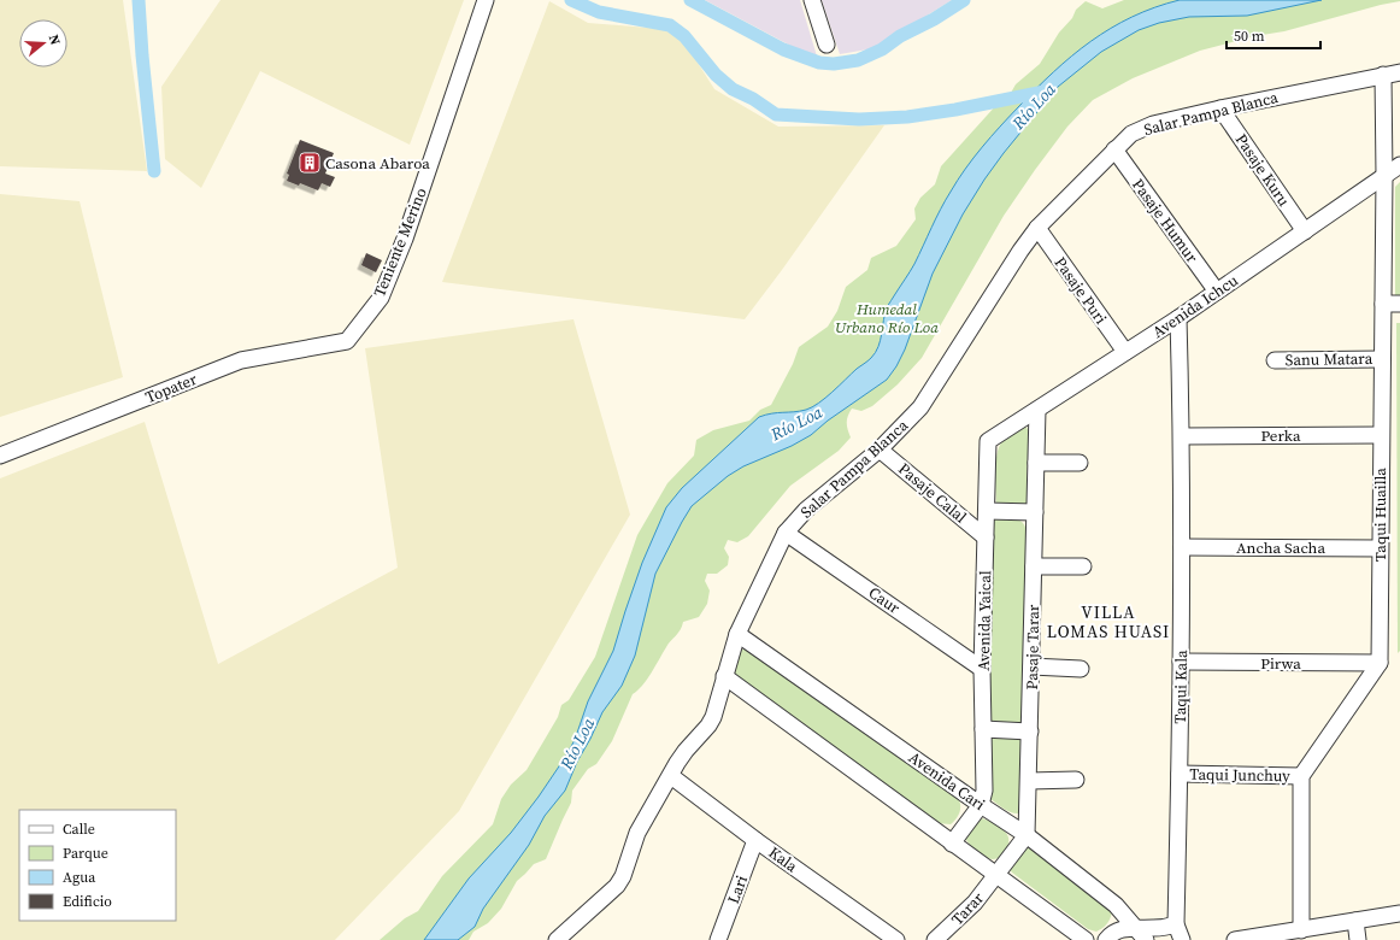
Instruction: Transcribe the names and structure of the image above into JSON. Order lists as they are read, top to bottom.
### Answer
{
  "streets": {
    "street": [
      "Salar Pampa Blanca",
      "Pasaje Kuru",
      "Pasaje Humur",
      "Teniente Merino",
      "Pasaje Puri",
      "Avenida Ichcu",
      "Sanu Matara",
      "Topater",
      "Perka",
      "Pasaje Calal",
      "Taqui Huailla",
      "Ancha Sacha",
      "Caur",
      "Avenida Yaical",
      "Pasaje Tarar",
      "Pirwa",
      "Taqui Kala",
      "Taqui Junchuy",
      "Avenida Cari",
      "Kala",
      "Lari",
      "Tarar"
    ]
  },
  "crossings": [
    ["Salar Pampa Blanca", "Pasaje Kuru"],
    ["Salar Pampa Blanca", "Pasaje Humur"],
    ["Salar Pampa Blanca", "Pasaje Puri"],
    ["Salar Pampa Blanca", "Pasaje Calal"],
    ["Salar Pampa Blanca", "Taqui Huailla"],
    ["Salar Pampa Blanca", "Caur"],
    ["Salar Pampa Blanca", "Avenida Cari"],
    ["Salar Pampa Blanca", "Kala"],
    ["Pasaje Kuru", "Avenida Ichcu"],
    ["Pasaje Humur", "Avenida Ichcu"],
    ["Teniente Merino", "Topater"],
    ["Pasaje Puri", "Avenida Ichcu"],
    ["Avenida Ichcu", "Taqui Huailla"],
    ["Avenida Ichcu", "Avenida Yaical"],
    ["Avenida Ichcu", "Pasaje Tarar"],
    ["Avenida Ichcu", "Taqui Kala"],
    ["Sanu Matara", "Taqui Huailla"],
    ["Perka", "Taqui Huailla"],
    ["Perka", "Taqui Kala"],
    ["Pasaje Calal", "Avenida Yaical"],
    ["Taqui Huailla", "Ancha Sacha"],
    ["Taqui Huailla", "Pirwa"],
    ["Ancha Sacha", "Taqui Kala"],
    ["Caur", "Avenida Yaical"],
    ["Avenida Yaical", "Avenida Cari"],
    ["Pasaje Tarar", "Avenida Cari"],
    ["Pirwa", "Taqui Kala"],
    ["Taqui Kala", "Taqui Junchuy"],
    ["Kala", "Lari"]
  ],
  "districts": ["VILLA LOMAS HUASI"],
  "water": ["Río Loa"],
  "parks": ["Humedal Urbano Río Loa"],
  "places": {
    "building": ["Casona Abaroa"]
  },
  "legend": [
    "Calle",
    "Parque",
    "Agua",
    "Edificio"
  ],
  "scale_bar": "50 m",
  "north": "right"
}
